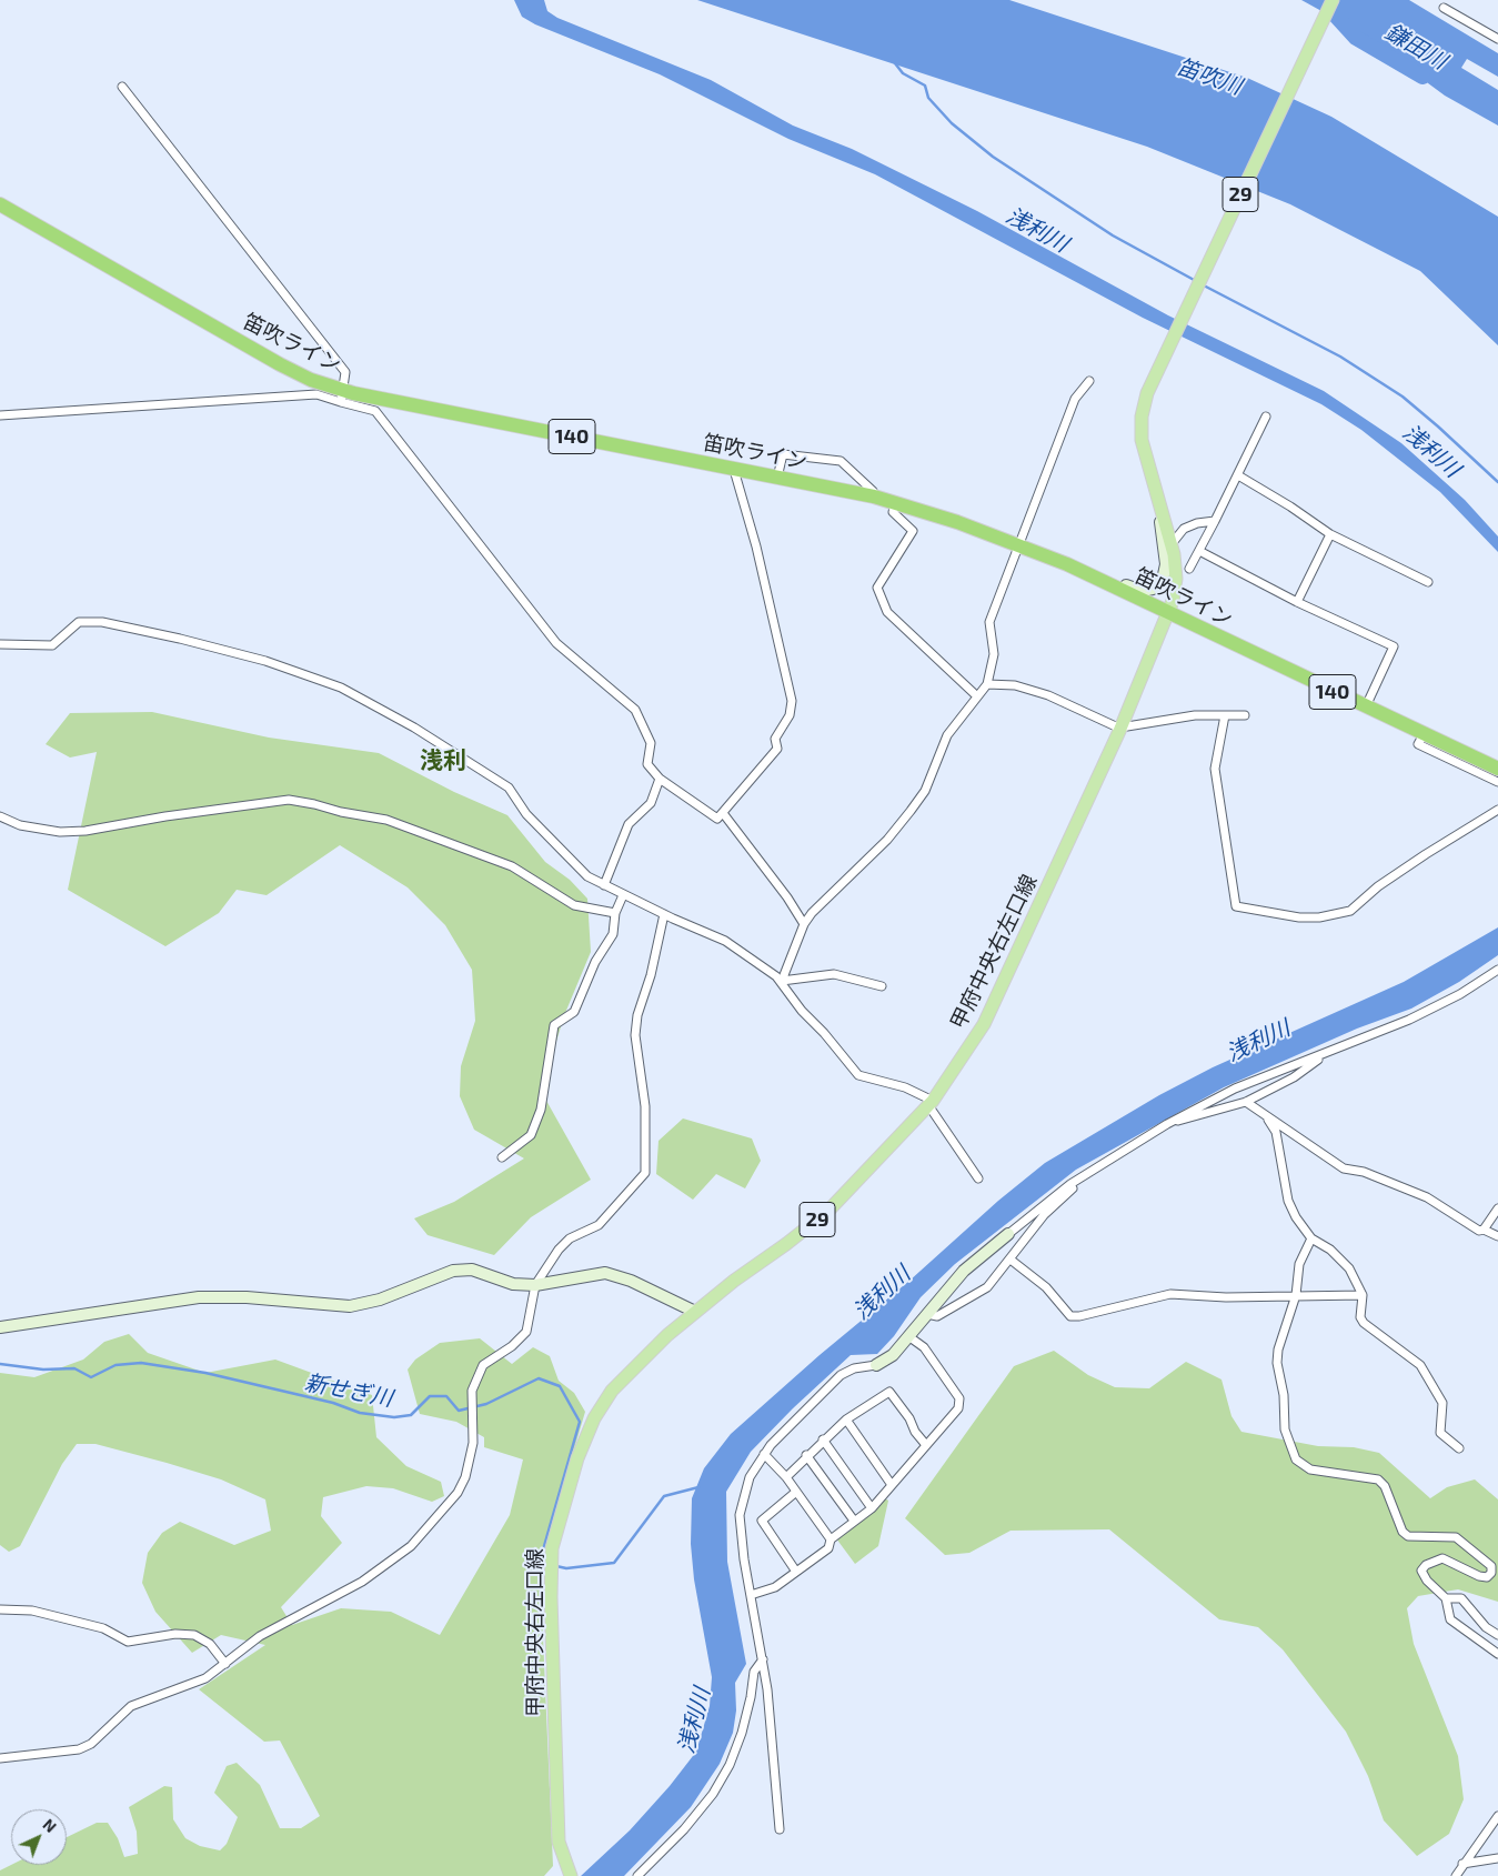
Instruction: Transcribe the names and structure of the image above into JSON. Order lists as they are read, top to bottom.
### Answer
{
  "streets": {
    "highway": ["笛吹ライン", "140"],
    "main road": ["29", "甲府中央右左口線"]
  },
  "crossings": [
    ["笛吹ライン", "甲府中央右左口線"]
  ],
  "districts": ["浅利"],
  "water": [
    "鎌田川",
    "笛吹川",
    "浅利川",
    "新せぎ川"
  ],
  "north": "top right"
}
